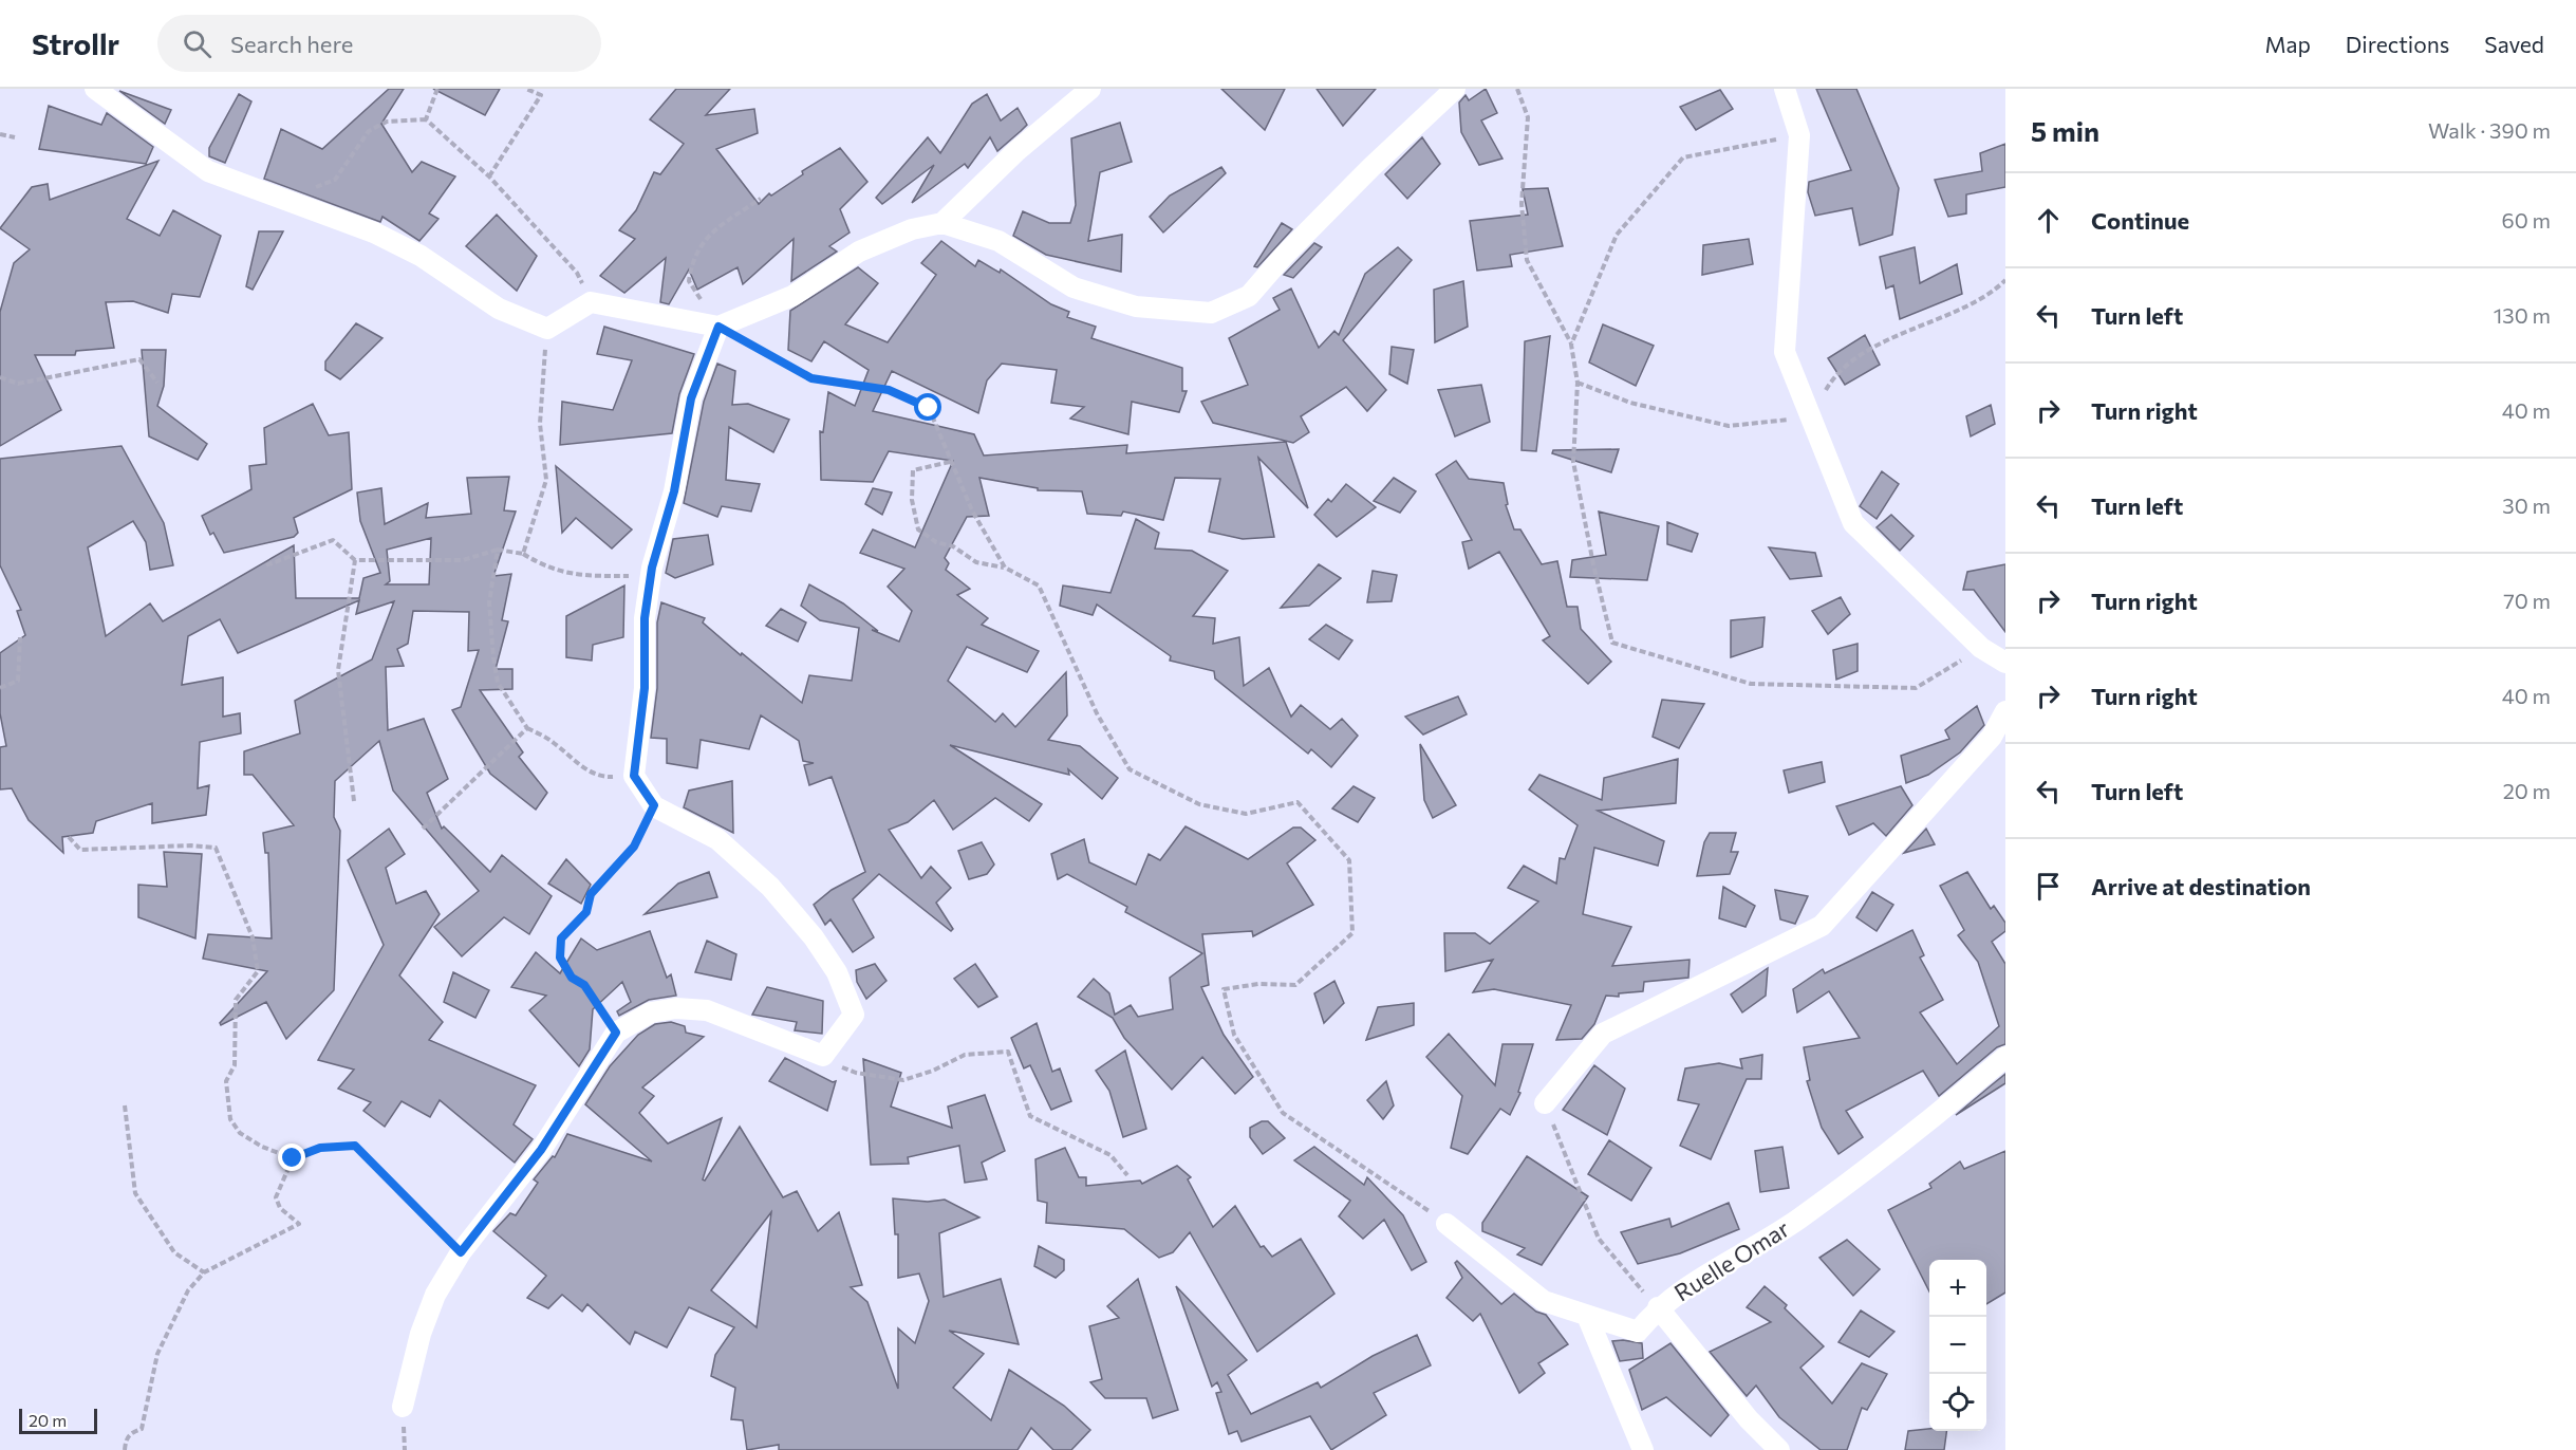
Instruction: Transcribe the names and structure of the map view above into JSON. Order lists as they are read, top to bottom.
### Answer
{
  "streets": {
    "street": ["Ruelle Omar"]
  },
  "scale_bar": "20 m",
  "page": {
    "header": "Strollr",
    "search": "Search here",
    "nav": ["Map", "Directions", "Saved"],
    "heading": ["5 min", "Walk · 390 m"],
    "list": [
      ["Continue", "60 m"],
      ["Turn left", "130 m"],
      ["Turn right", "40 m"],
      ["Turn left", "30 m"],
      ["Turn right", "70 m"],
      ["Turn right", "40 m"],
      ["Turn left", "20 m"],
      "Arrive at destination"
    ],
    "map_buttons": ["+", "−"],
    "scale": "20 m"
  }
}
